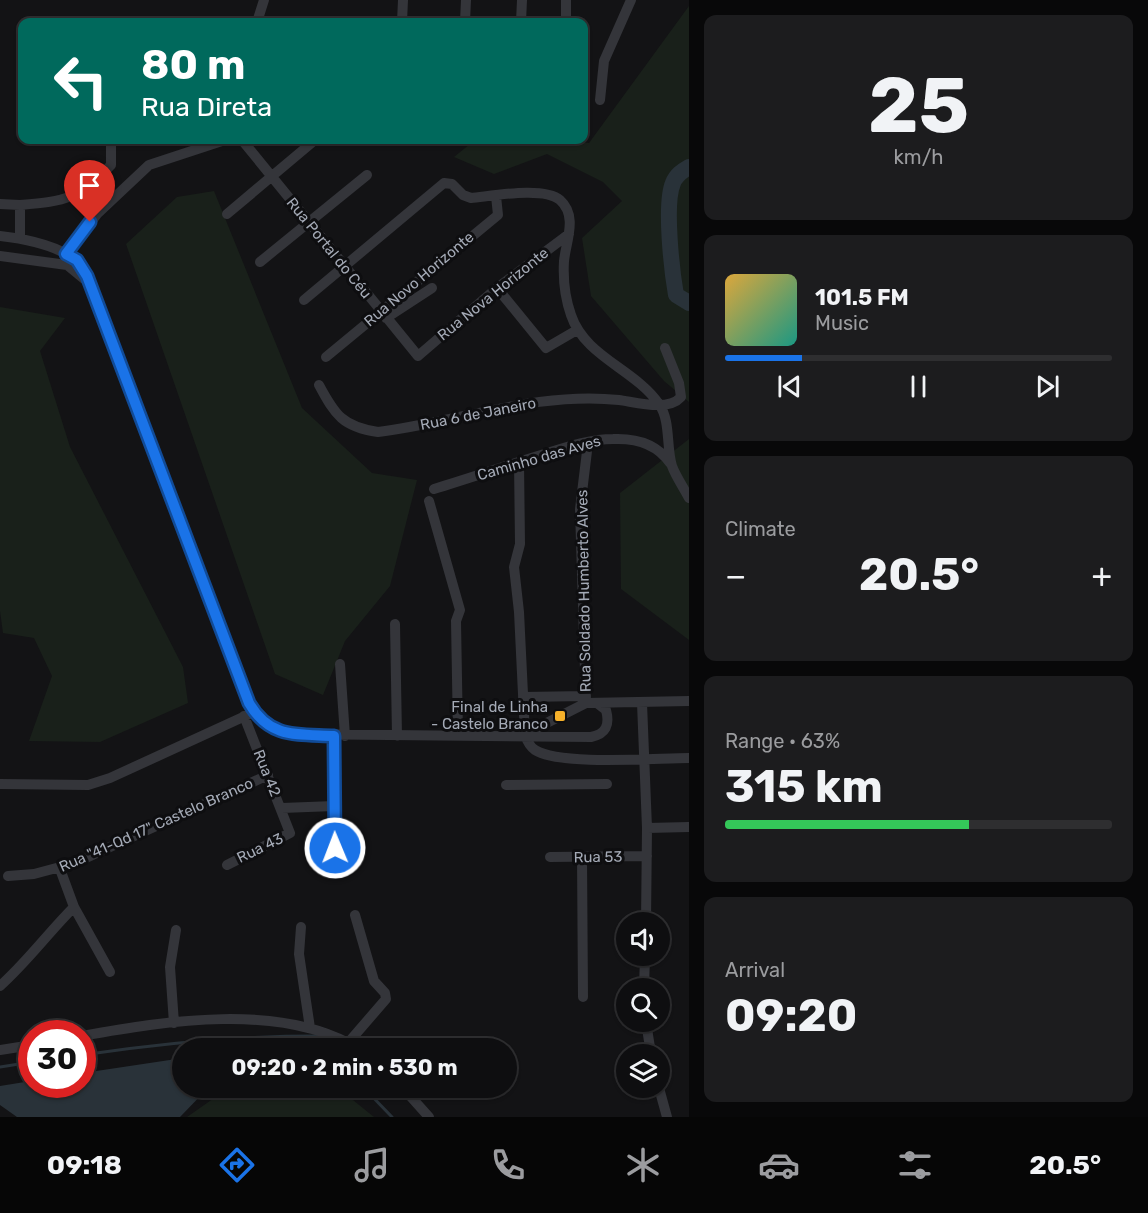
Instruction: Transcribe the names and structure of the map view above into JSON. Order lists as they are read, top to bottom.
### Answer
{
  "streets": {
    "street": [
      "Rua Portal do Céu",
      "Rua Novo Horizonte",
      "Rua Nova Horizonte",
      "Rua 6 de Janeiro",
      "Caminho das Aves",
      "Rua Soldado Humberto Alves",
      "Rua 42",
      "Rua \"41-Qd 17\" Castelo Branco",
      "Rua 43",
      "Rua 53"
    ]
  },
  "crossings": [
    ["Rua Portal do Céu", "Rua Novo Horizonte"],
    ["Rua Portal do Céu", "Rua Nova Horizonte"],
    ["Caminho das Aves", "Rua Soldado Humberto Alves"],
    ["Rua 42", "Rua \"41-Qd 17\" Castelo Branco"],
    ["Rua 42", "Rua 43"]
  ],
  "places": {
    "transit": ["Final de Linha - Castelo Branco"]
  },
  "page": {
    "tile": [
      ["25", "km/h"],
      "Climate",
      ["Range · 63%", "315 km"],
      ["Arrival", "09:20"]
    ],
    "turn": ["80 m", "Rua Direta"],
    "song": ["101.5 FM", "Music"],
    "heat": ["−", "20.5°", "+"],
    "limit": "30",
    "trip": "09:20 · 2 min · 530 m",
    "tabs": ["09:18", "20.5°"]
  }
}
